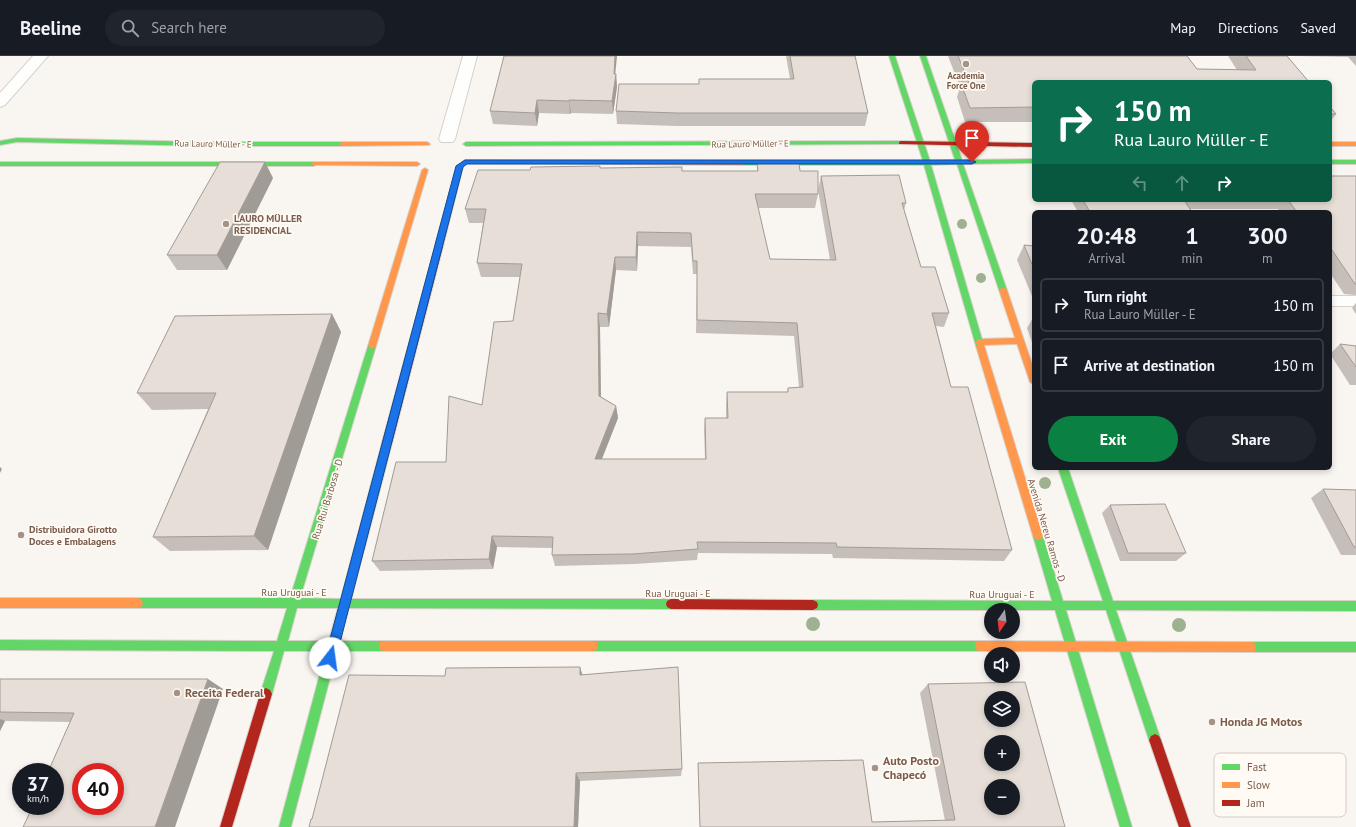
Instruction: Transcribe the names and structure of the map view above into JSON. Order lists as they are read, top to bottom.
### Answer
{
  "streets": {
    "street": [
      "Rua Lauro Müller - E",
      "Rua Rui Barbosa - D",
      "Avenida Nereu Ramos - D",
      "Rua Uruguai - E"
    ]
  },
  "crossings": [
    ["Rua Lauro Müller - E", "Rua Rui Barbosa - D"],
    ["Rua Lauro Müller - E", "Avenida Nereu Ramos - D"],
    ["Rua Rui Barbosa - D", "Rua Uruguai - E"],
    ["Avenida Nereu Ramos - D", "Rua Uruguai - E"]
  ],
  "places": [
    "Academia Force One",
    "LAURO MÜLLER RESIDENCIAL",
    "Distribuidora Girotto Doces e Embalagens",
    "Receita Federal",
    "Honda JG Motos",
    "Auto Posto Chapecó"
  ],
  "legend": ["Fast", "Slow", "Jam"],
  "north": "bottom",
  "page": {
    "header": "Beeline",
    "search": "Search here",
    "nav": ["Map", "Directions", "Saved"],
    "turn": ["150 m", "Rua Lauro Müller - E"],
    "eta": [
      "20:48",
      "Arrival",
      "1",
      "min",
      "300",
      "m"
    ],
    "list": [
      {
        "name": "Turn right",
        "note": "Rua Lauro Müller - E",
        "value": "150 m"
      },
      {
        "name": "Arrive at destination",
        "value": "150 m"
      }
    ],
    "buttons": ["Exit", "Share"],
    "map_buttons": ["+", "−"],
    "speed": "37 km/h",
    "limit": "40"
  }
}
